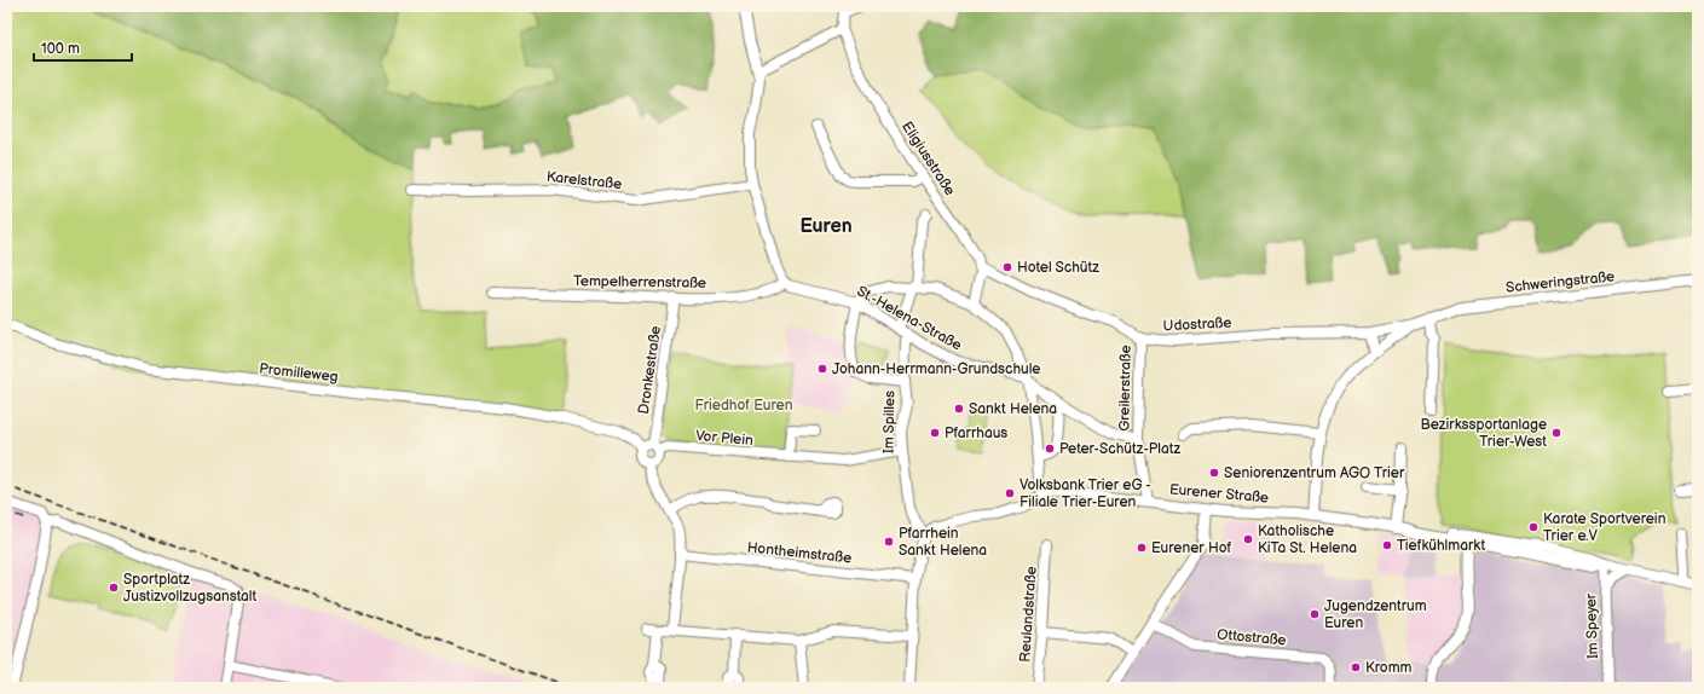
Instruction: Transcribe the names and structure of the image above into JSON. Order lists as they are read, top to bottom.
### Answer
{
  "streets": {
    "street": [
      "Eligiusstraße",
      "Karelstraße",
      "Tempelherrenstraße",
      "Schweringstraße",
      "St.-Helena-Straße",
      "Udostraße",
      "Dronkestraße",
      "Promilleweg",
      "Greilerstraße",
      "Im Spilles",
      "Vor Plein",
      "Eurener Straße",
      "Hontheimstraße",
      "Reulandstraße",
      "Im Speyer",
      "Ottostraße"
    ]
  },
  "crossings": [
    ["Eligiusstraße", "Udostraße"],
    ["Tempelherrenstraße", "St.-Helena-Straße"],
    ["Tempelherrenstraße", "Dronkestraße"],
    ["Schweringstraße", "Udostraße"],
    ["St.-Helena-Straße", "Greilerstraße"],
    ["St.-Helena-Straße", "Im Spilles"],
    ["Udostraße", "Greilerstraße"],
    ["Dronkestraße", "Promilleweg"],
    ["Dronkestraße", "Vor Plein"],
    ["Promilleweg", "Vor Plein"],
    ["Im Spilles", "Vor Plein"],
    ["Im Spilles", "Eurener Straße"],
    ["Eurener Straße", "Im Speyer"]
  ],
  "districts": ["Euren"],
  "parks": ["Friedhof Euren"],
  "places": [
    "Hotel Schütz",
    "Johann-Herrmann-Grundschule",
    "Sankt Helena",
    "Pfarrhaus",
    "Bezirkssportanlage Trier-West",
    "Peter-Schütz-Platz",
    "Seniorenzentrum AGO Trier",
    "Volksbank Trier eG - Filiale Trier-Euren",
    "Karate Sportverein Trier e.V",
    "Katholische KiTa St. Helena",
    "Pfarrhein Sankt Helena",
    "Tiefkühlmarkt",
    "Eurener Hof",
    "Sportplatz Justizvollzugsanstalt",
    "Jugendzentrum Euren",
    "Kromm"
  ],
  "scale_bar": "100 m"
}
